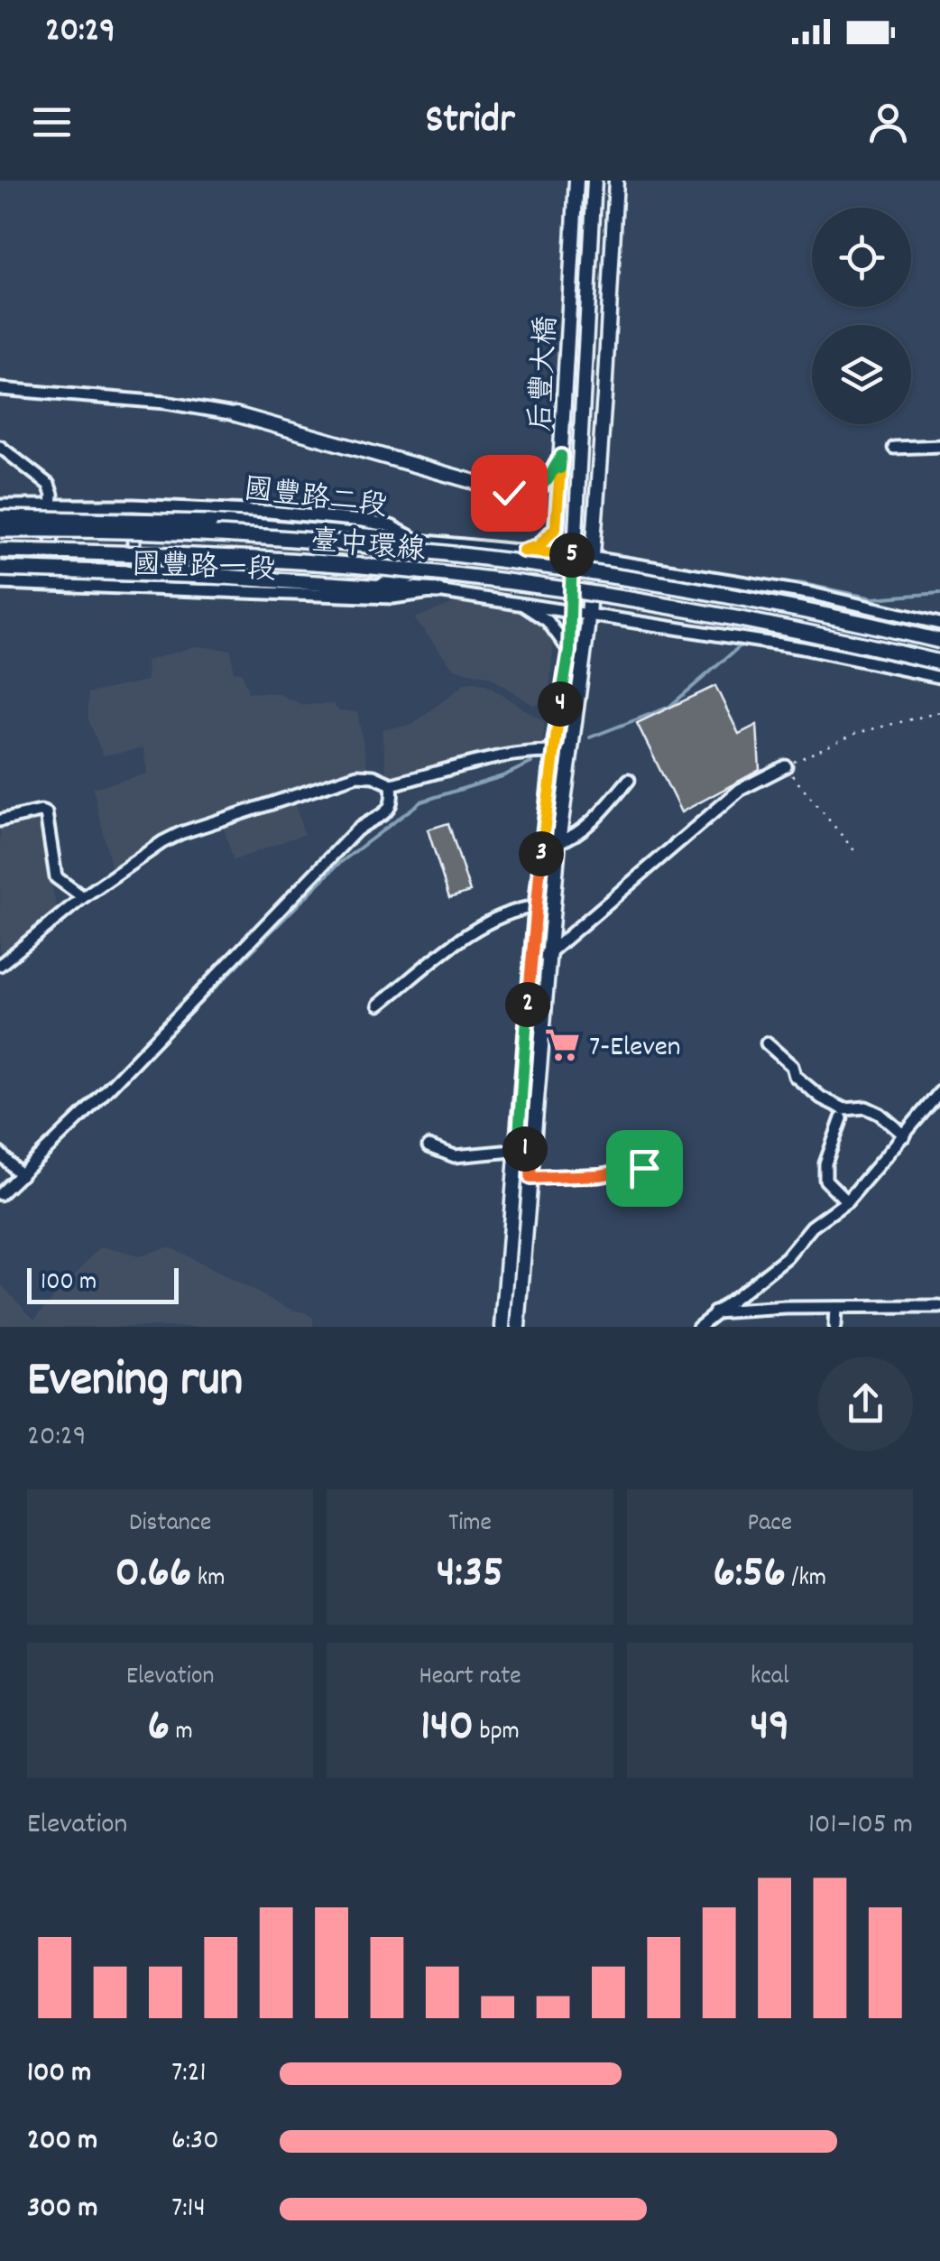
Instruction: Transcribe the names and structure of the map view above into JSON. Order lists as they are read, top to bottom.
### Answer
{
  "streets": {
    "highway": ["臺中環線"],
    "main road": ["后豐大橋"],
    "street": ["國豐路二段", "國豐路一段"]
  },
  "crossings": [
    ["后豐大橋", "國豐路二段"]
  ],
  "places": {
    "supermarket": ["7-Eleven"]
  },
  "scale_bar": "100 m",
  "page": {
    "status": "20:29",
    "header": "Stridr",
    "pins": [
      "5",
      "4",
      "3",
      "2",
      "1"
    ],
    "scale": "100 m",
    "heading": ["Evening run", "20:29"],
    "stats": [
      ["Distance", "0.66 km"],
      ["Time", "4:35"],
      ["Pace", "6:56 /km"],
      ["Elevation", "6 m"],
      ["Heart rate", "140 bpm"],
      ["kcal", "49"]
    ],
    "chart": ["Elevation", "101–105 m"],
    "list": [
      {
        "name": "100 m",
        "note": "7:21"
      },
      {
        "name": "200 m",
        "note": "6:30"
      },
      {
        "name": "300 m",
        "note": "7:14"
      }
    ]
  }
}
